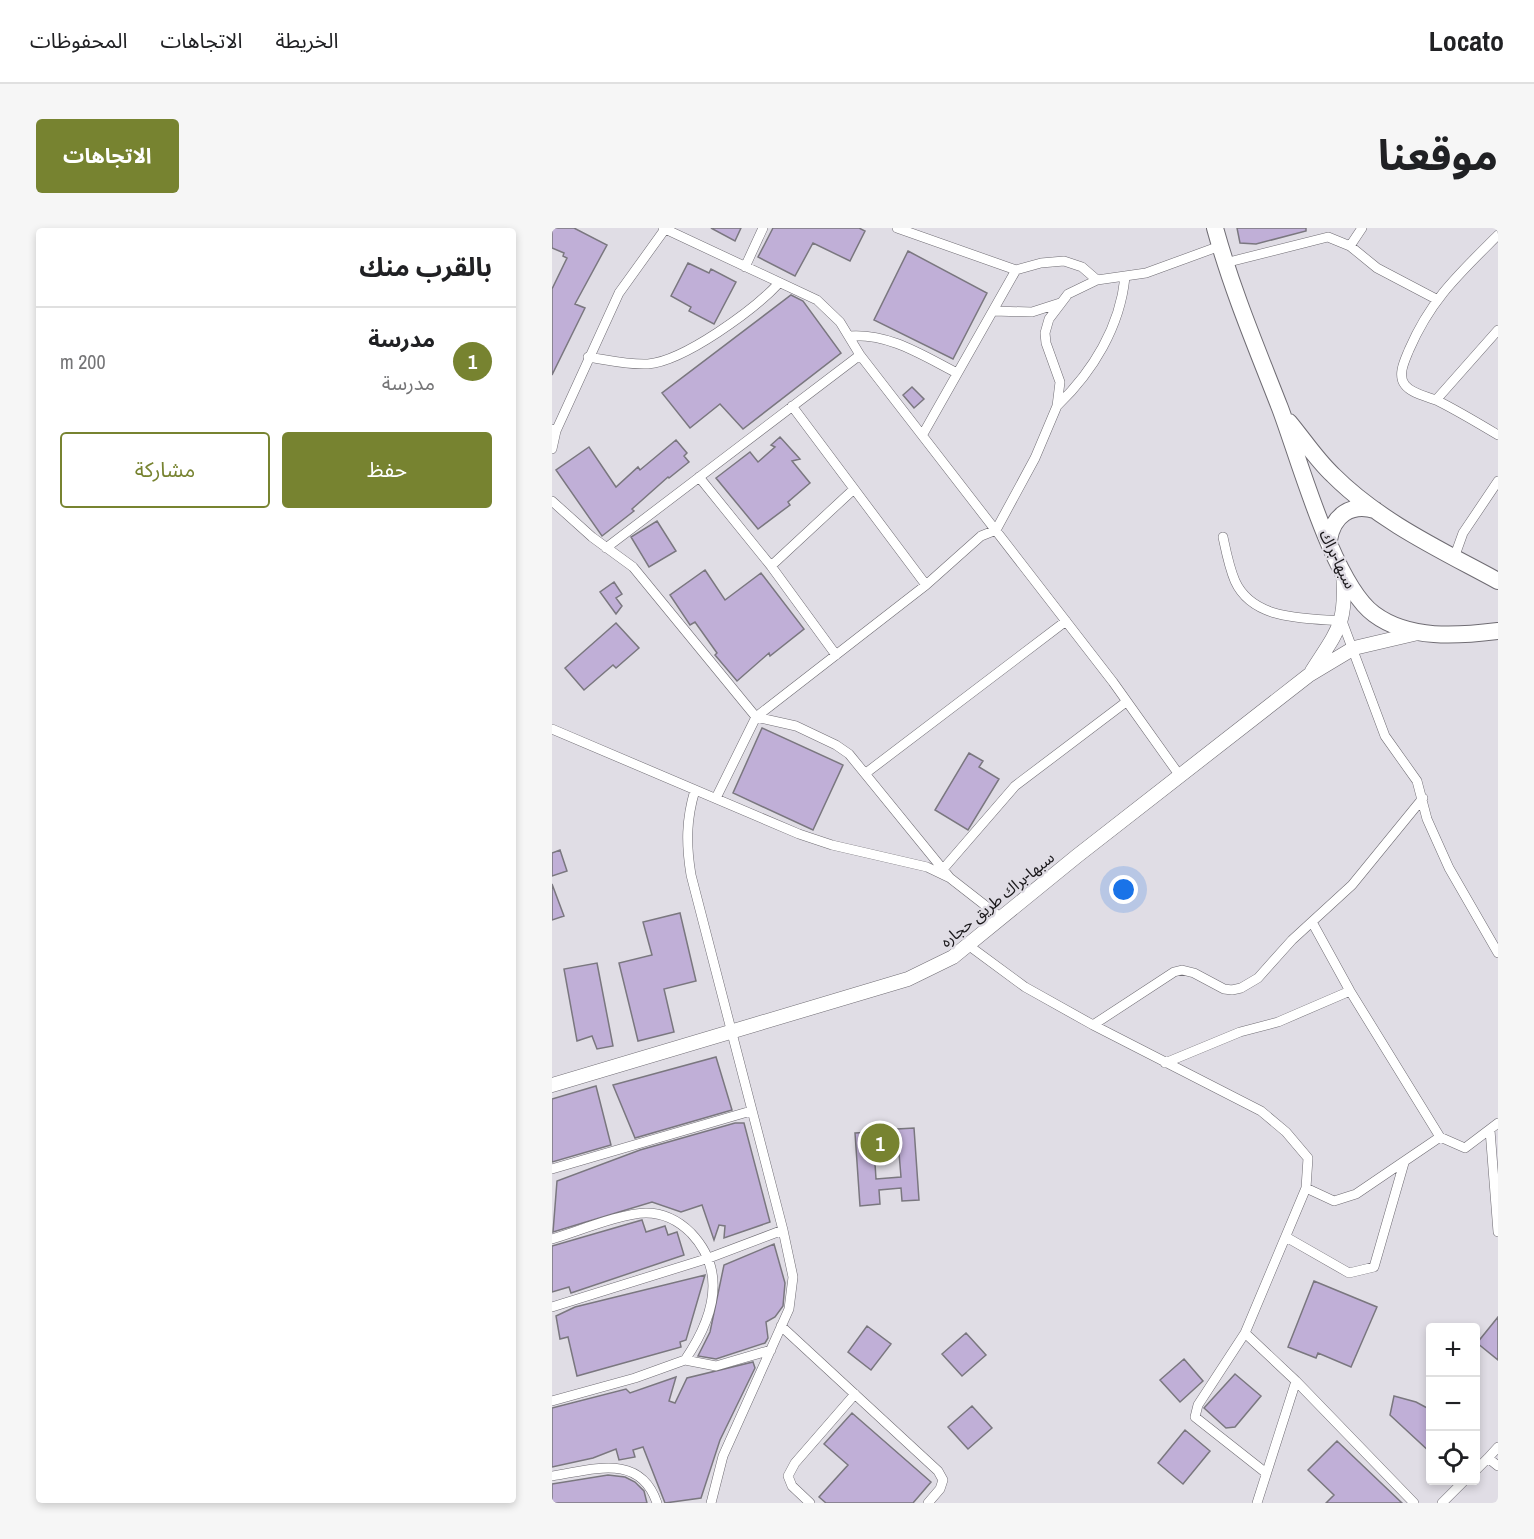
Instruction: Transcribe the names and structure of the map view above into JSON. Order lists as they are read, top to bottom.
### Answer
{
  "streets": {
    "highway": ["سبها-براك"],
    "main road": ["سبها-براك طريق حجاره"]
  },
  "crossings": [
    ["سبها-براك", "سبها-براك طريق حجاره"]
  ],
  "page": {
    "header": "Locato",
    "nav": ["الخريطة", "الاتجاهات", "المحفوظات"],
    "title": "موقعنا",
    "buttons": [
      "الاتجاهات",
      ["حفظ", "مشاركة"]
    ],
    "heading": "بالقرب منك",
    "list": [
      {
        "mark": "1",
        "name": "مدرسة",
        "note": "مدرسة",
        "value": "200 m"
      }
    ],
    "pins": "1",
    "map_buttons": ["+", "−"]
  }
}
